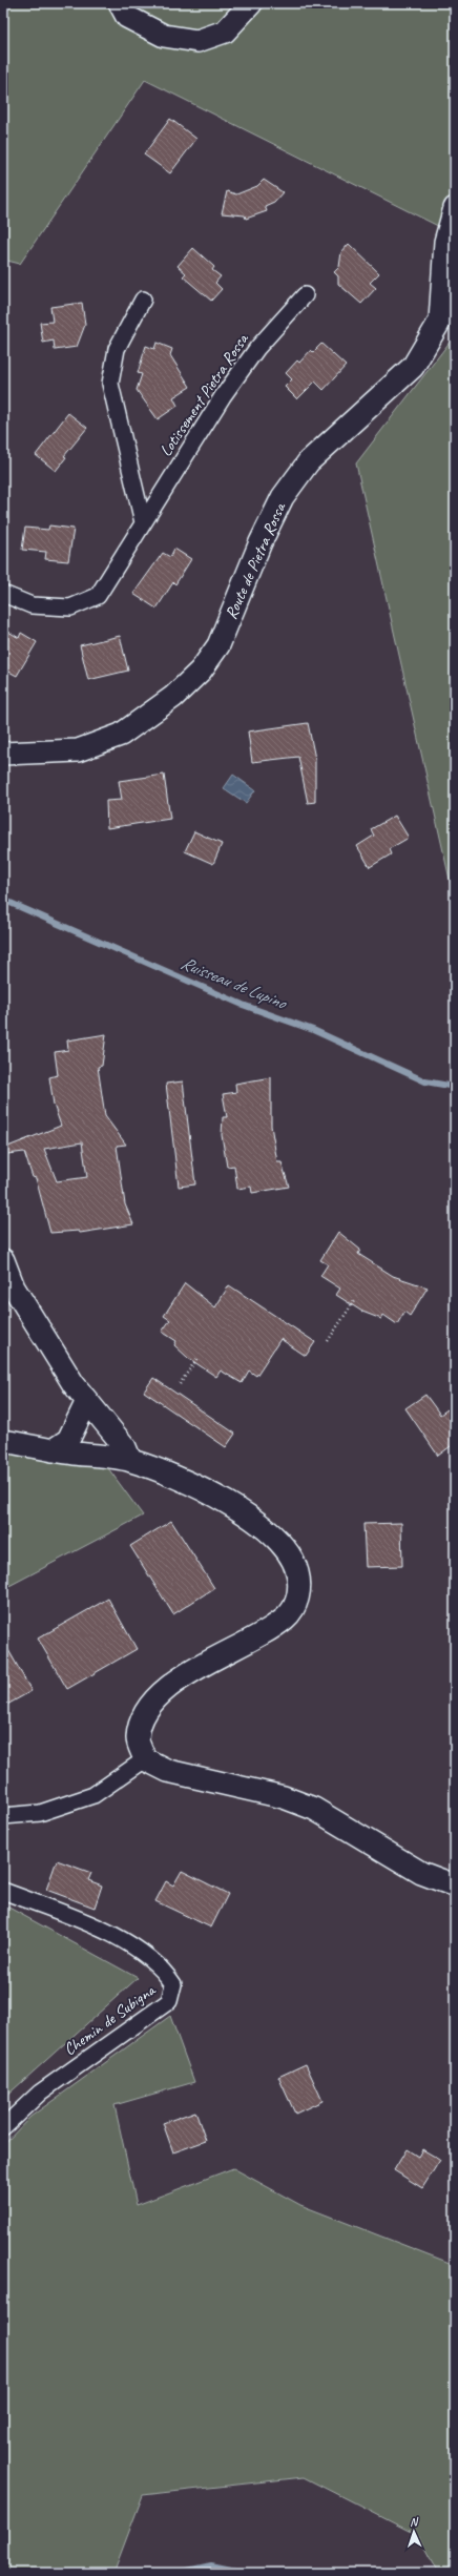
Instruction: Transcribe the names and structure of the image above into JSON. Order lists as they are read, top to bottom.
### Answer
{
  "streets": {
    "main road": ["Route de Pietra Rossa"],
    "street": ["Lotissement Pietra Rossa", "Chemin de Subigna"]
  },
  "water": ["Ruisseau de Lupino"],
  "north": "top"
}
